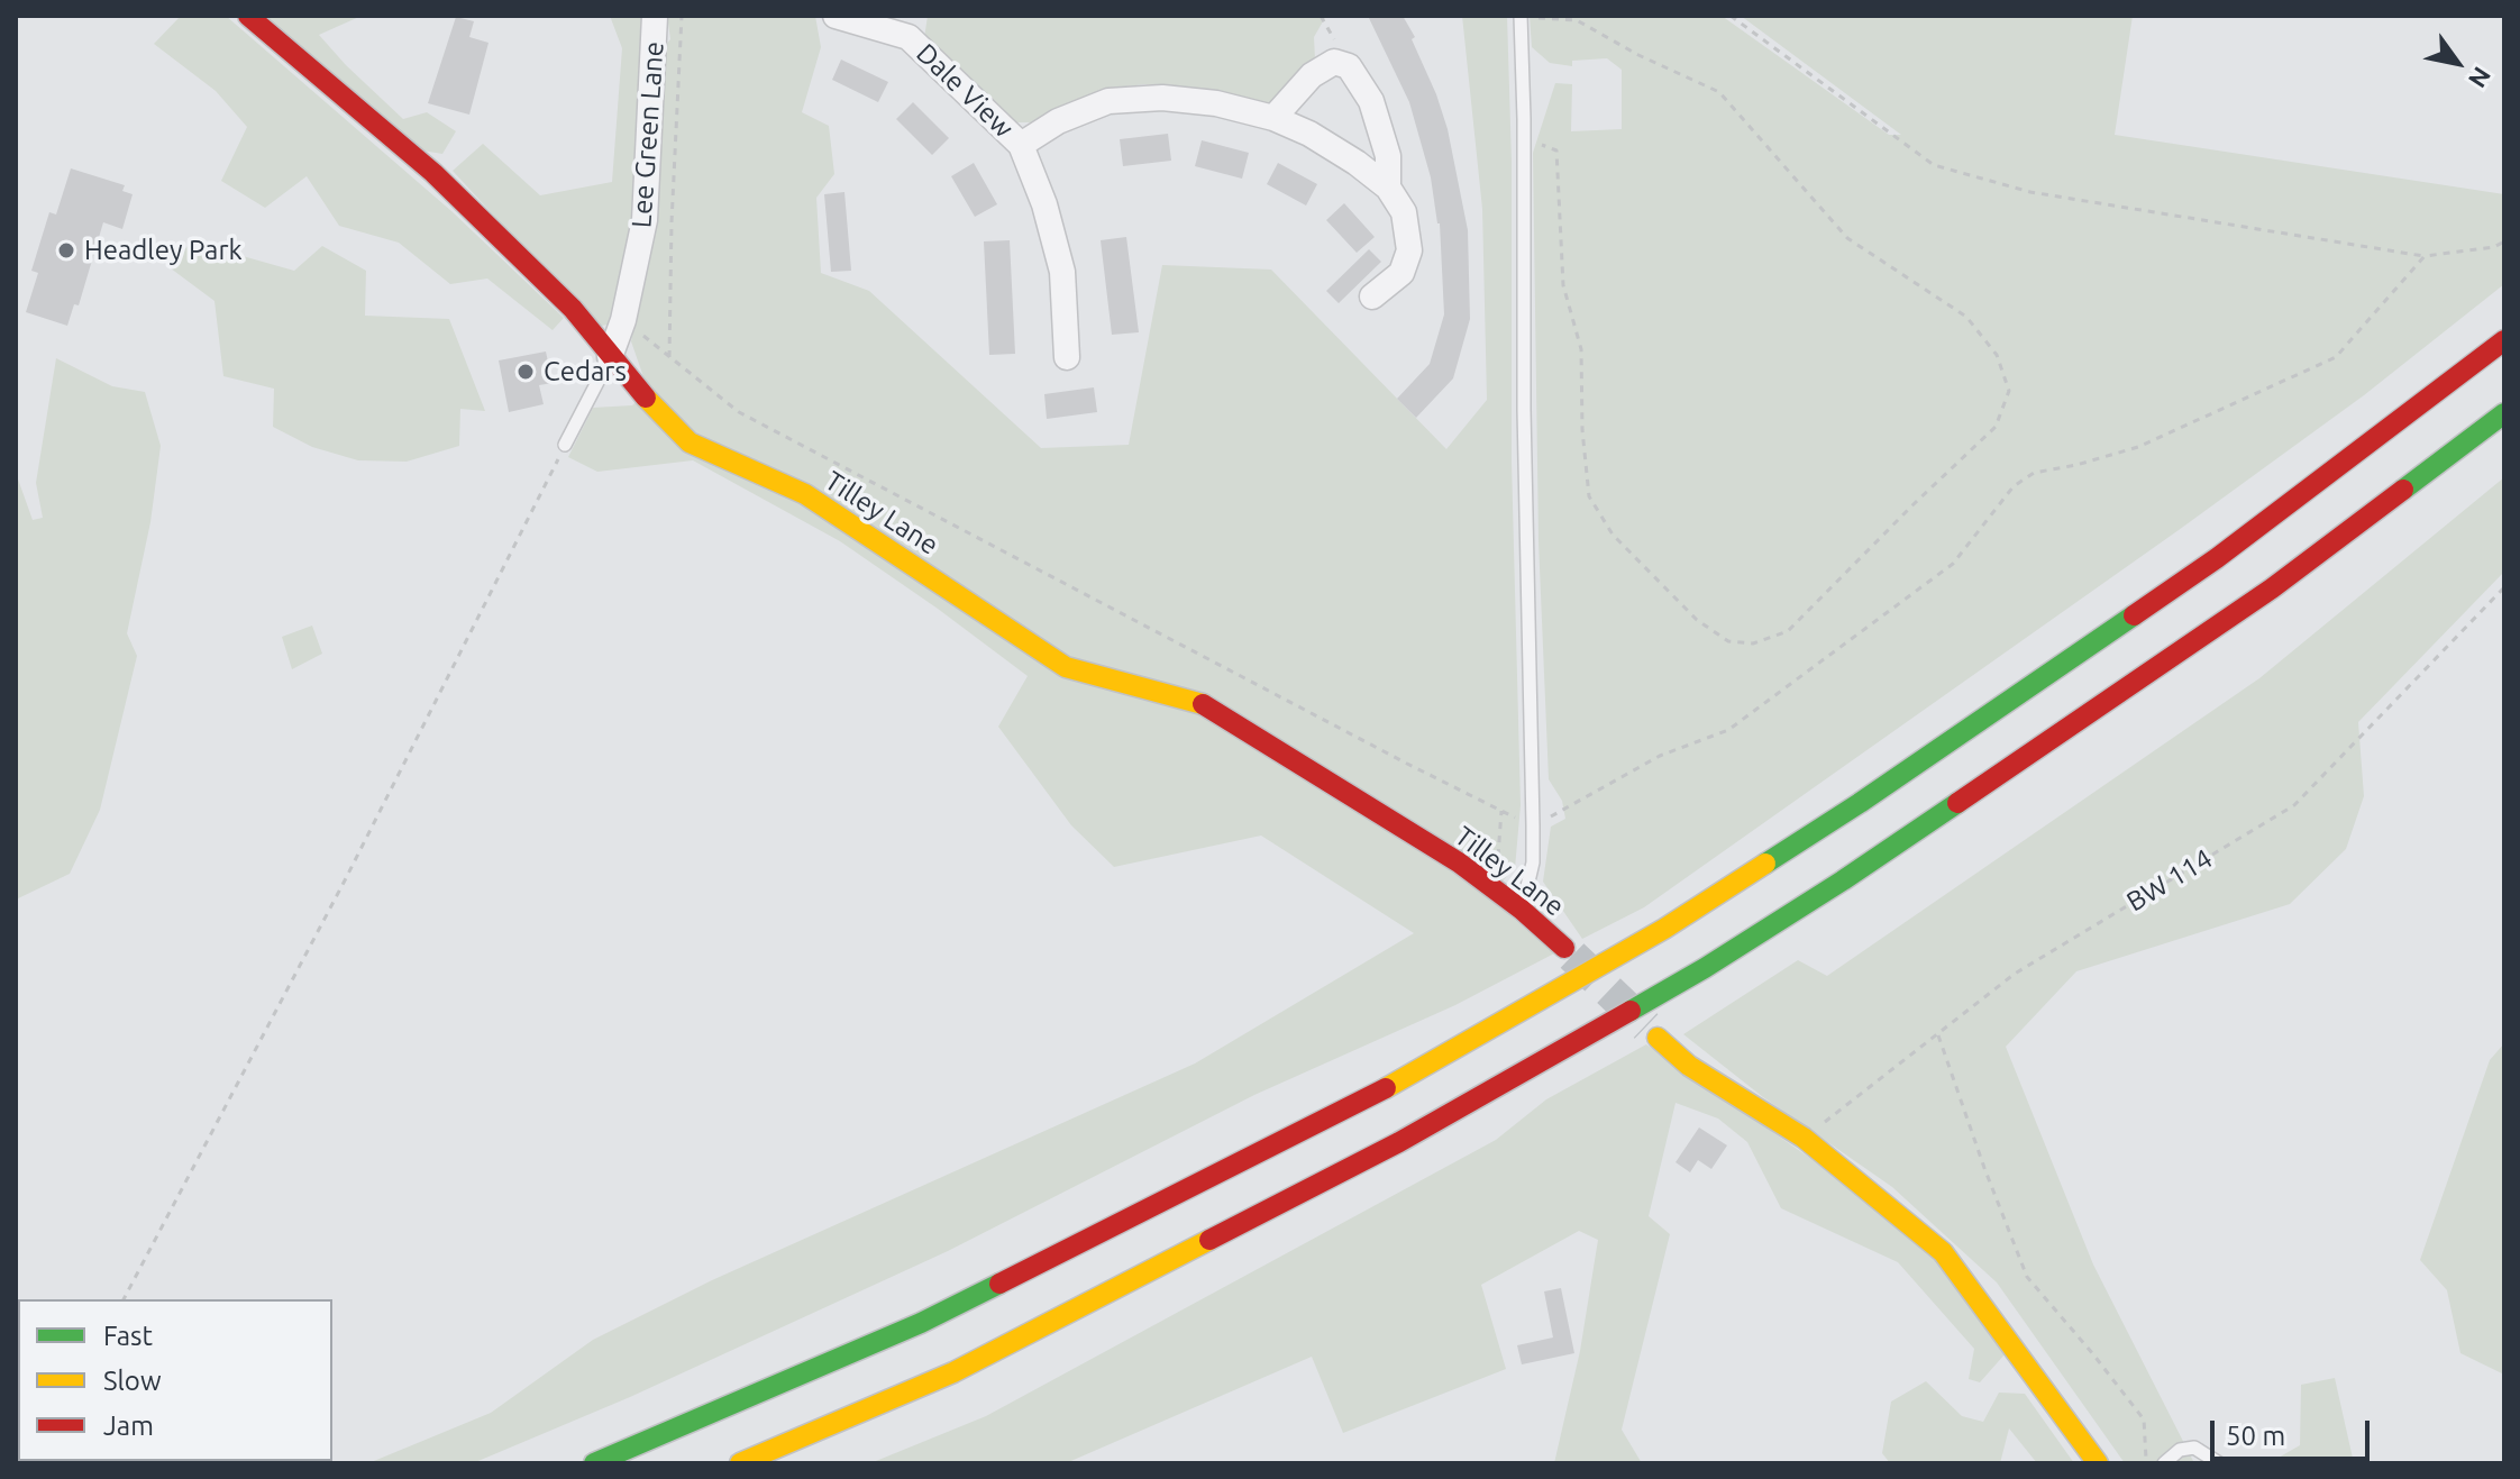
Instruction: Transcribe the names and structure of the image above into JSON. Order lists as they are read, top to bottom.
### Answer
{
  "streets": {
    "main road": ["Tilley Lane"],
    "street": ["Dale View", "Lee Green Lane"],
    "path": ["BW 114"]
  },
  "crossings": [
    ["Lee Green Lane", "Tilley Lane"]
  ],
  "places": ["Headley Park", "Cedars"],
  "legend": ["Fast", "Slow", "Jam"],
  "scale_bar": "50 m",
  "north": "bottom right"
}
